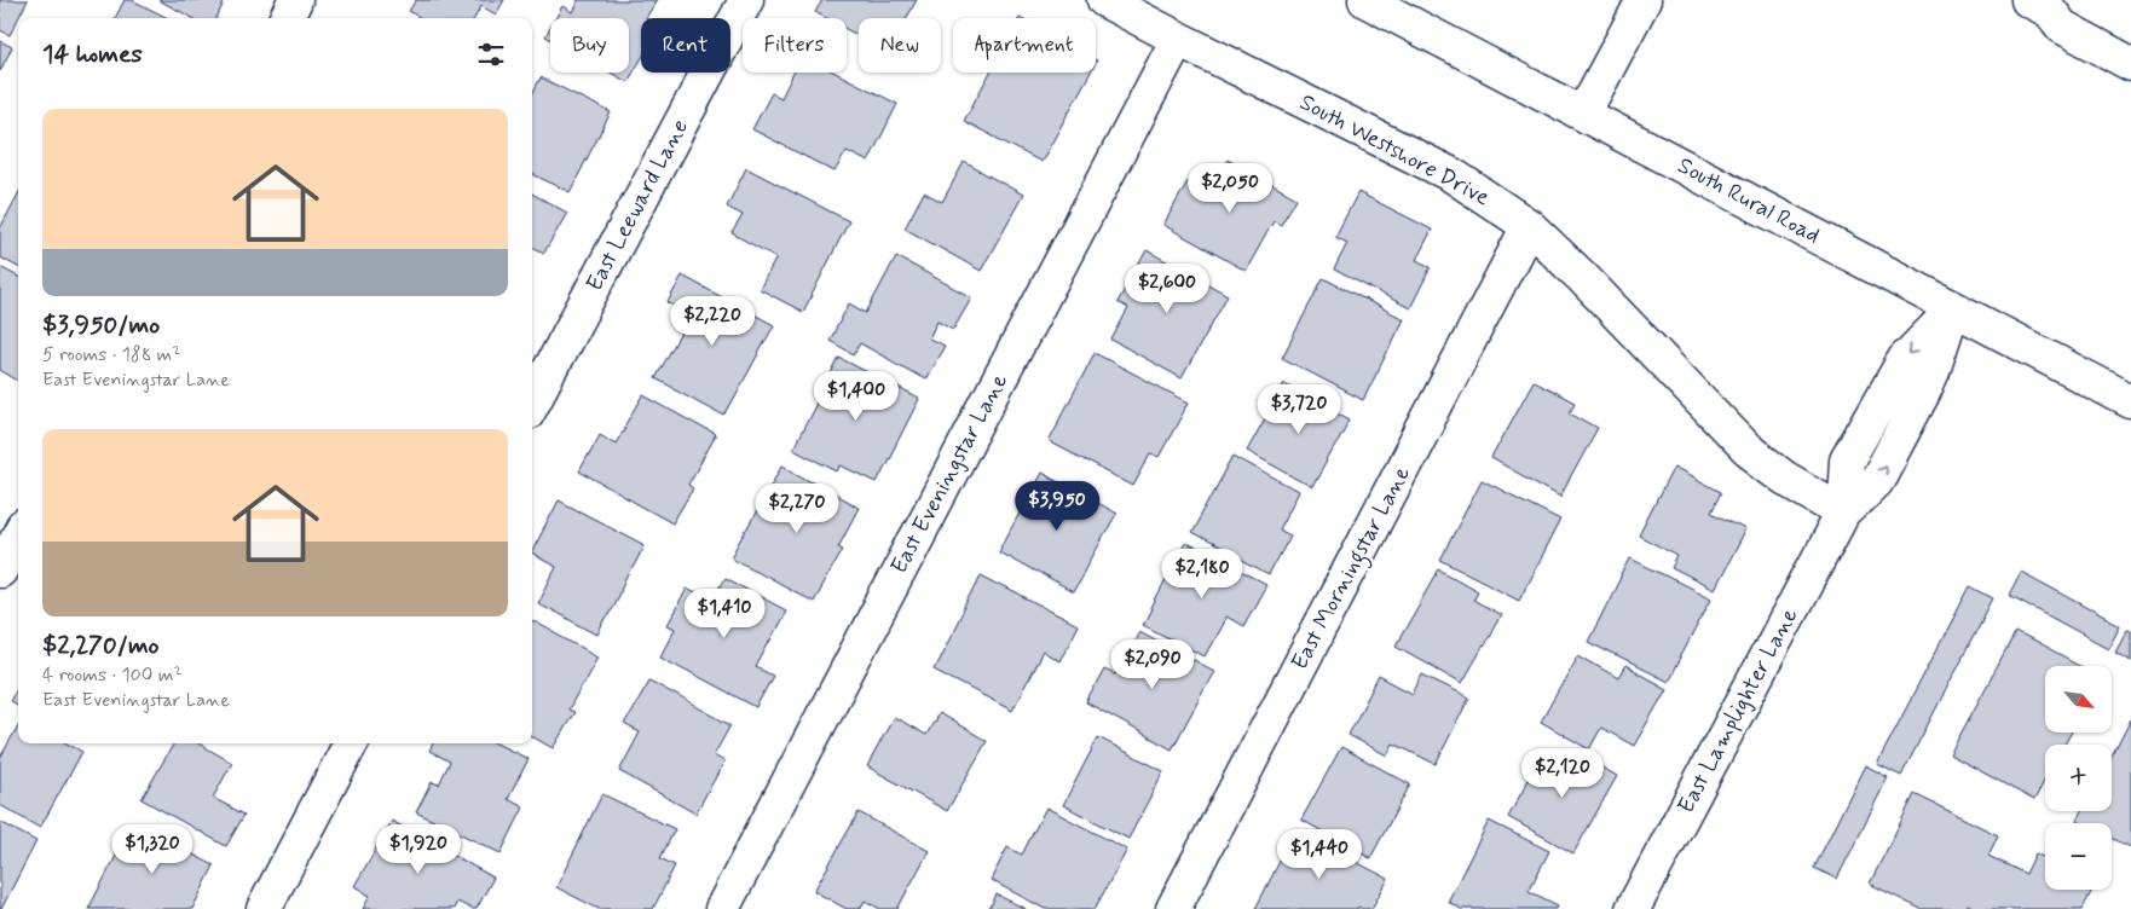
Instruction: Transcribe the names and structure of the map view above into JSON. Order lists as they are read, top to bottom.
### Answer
{
  "streets": {
    "street": [
      "South Westshore Drive",
      "South Rural Road",
      "East Leeward Lane",
      "East Eveningstar Lane",
      "East Morningstar Lane",
      "East Lamplighter Lane"
    ]
  },
  "crossings": [
    ["South Westshore Drive", "East Eveningstar Lane"],
    ["South Westshore Drive", "East Morningstar Lane"],
    ["South Westshore Drive", "East Lamplighter Lane"],
    ["South Rural Road", "East Lamplighter Lane"]
  ],
  "north": "bottom right",
  "page": {
    "chip": [
      "Buy",
      "Rent",
      "Filters",
      "New",
      "Apartment"
    ],
    "heading": "14 homes",
    "list": [
      {
        "name": "$3,950/mo",
        "note": "5 rooms · 188 m² · East Eveningstar Lane"
      },
      {
        "name": "$2,270/mo",
        "note": "4 rooms · 100 m² · East Eveningstar Lane"
      }
    ],
    "price": [
      "$2,050",
      "$2,600",
      "$2,220",
      "$1,400",
      "$3,720",
      "$3,950",
      "$2,270",
      "$2,180",
      "$1,410",
      "$2,090",
      "$2,120",
      "$1,320",
      "$1,920",
      "$1,440"
    ],
    "map_buttons": ["+", "−"]
  }
}
